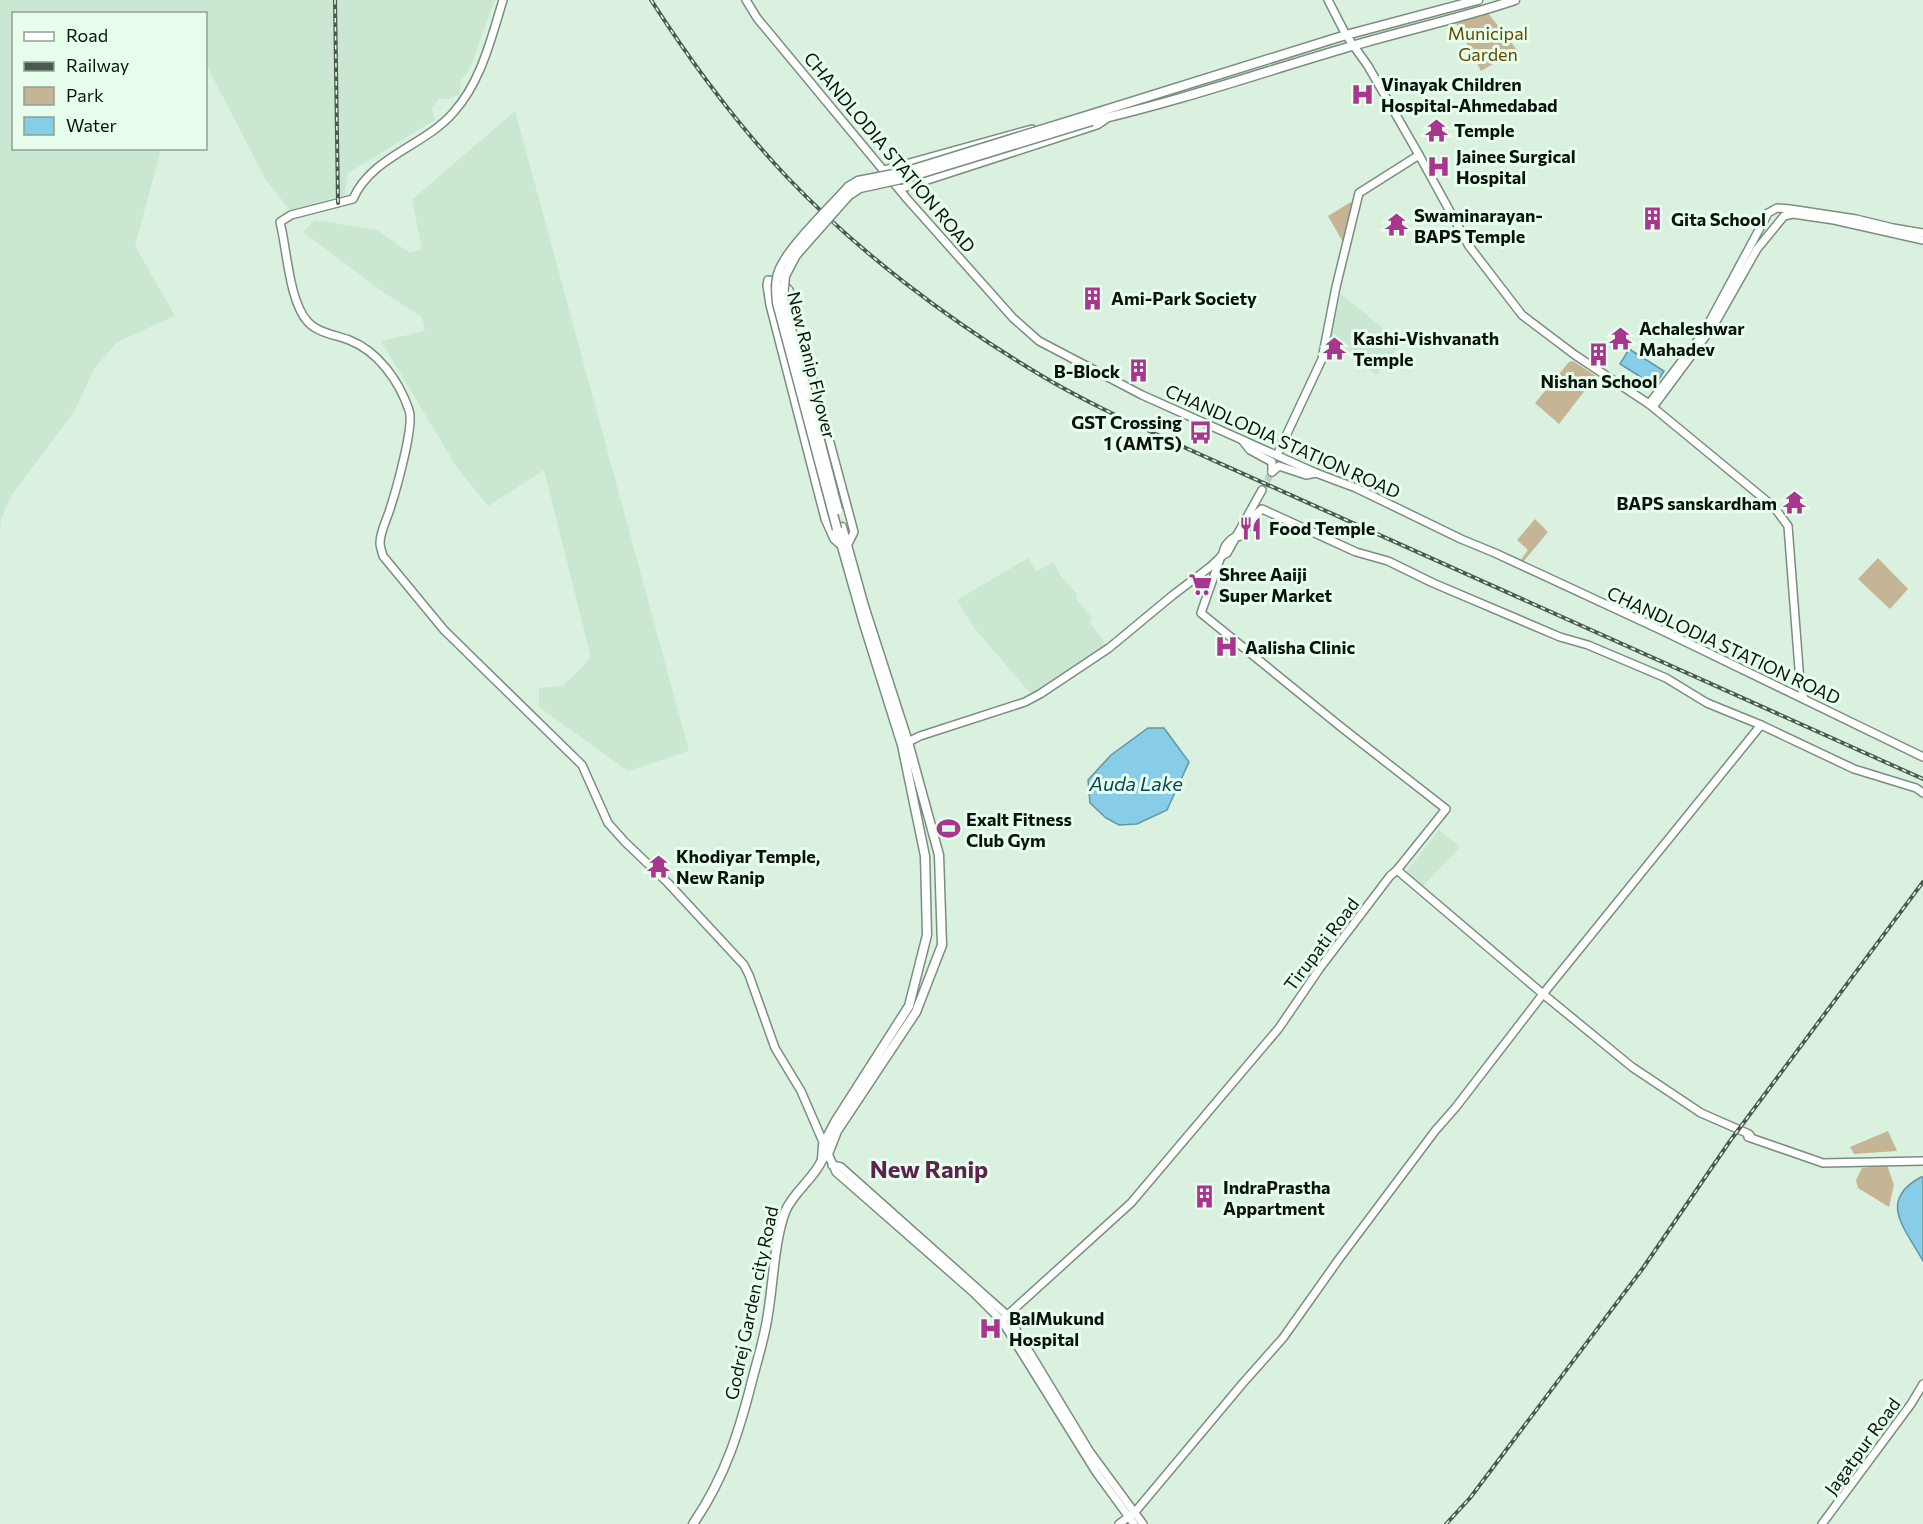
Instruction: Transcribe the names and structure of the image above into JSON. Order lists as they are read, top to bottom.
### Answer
{
  "streets": {
    "main road": ["New Ranip Flyover", "Godrej Garden city Road"],
    "street": ["CHANDLODIA STATION ROAD", "Tirupati Road", "Jagatpur Road"]
  },
  "districts": ["New Ranip"],
  "water": ["Auda Lake"],
  "parks": ["Municipal Garden"],
  "places": {
    "hospital": [
      "Vinayak Children Hospital-Ahmedabad",
      "Jainee Surgical Hospital",
      "Aalisha Clinic",
      "BalMukund Hospital"
    ],
    "temple": [
      "Temple",
      "Swaminarayan- BAPS Temple",
      "Achaleshwar Mahadev",
      "Kashi-Vishvanath Temple",
      "BAPS sanskardham",
      "Khodiyar Temple, New Ranip"
    ],
    "building": [
      "Gita School",
      "Ami-Park Society",
      "Nishan School",
      "B-Block",
      "IndraPrastha Appartment"
    ],
    "bus stop": ["GST Crossing 1 (AMTS)"],
    "restaurant": ["Food Temple"],
    "supermarket": ["Shree Aaiji Super Market"],
    "sports": ["Exalt Fitness Club Gym"]
  },
  "legend": [
    "Road",
    "Railway",
    "Park",
    "Water"
  ]
}
